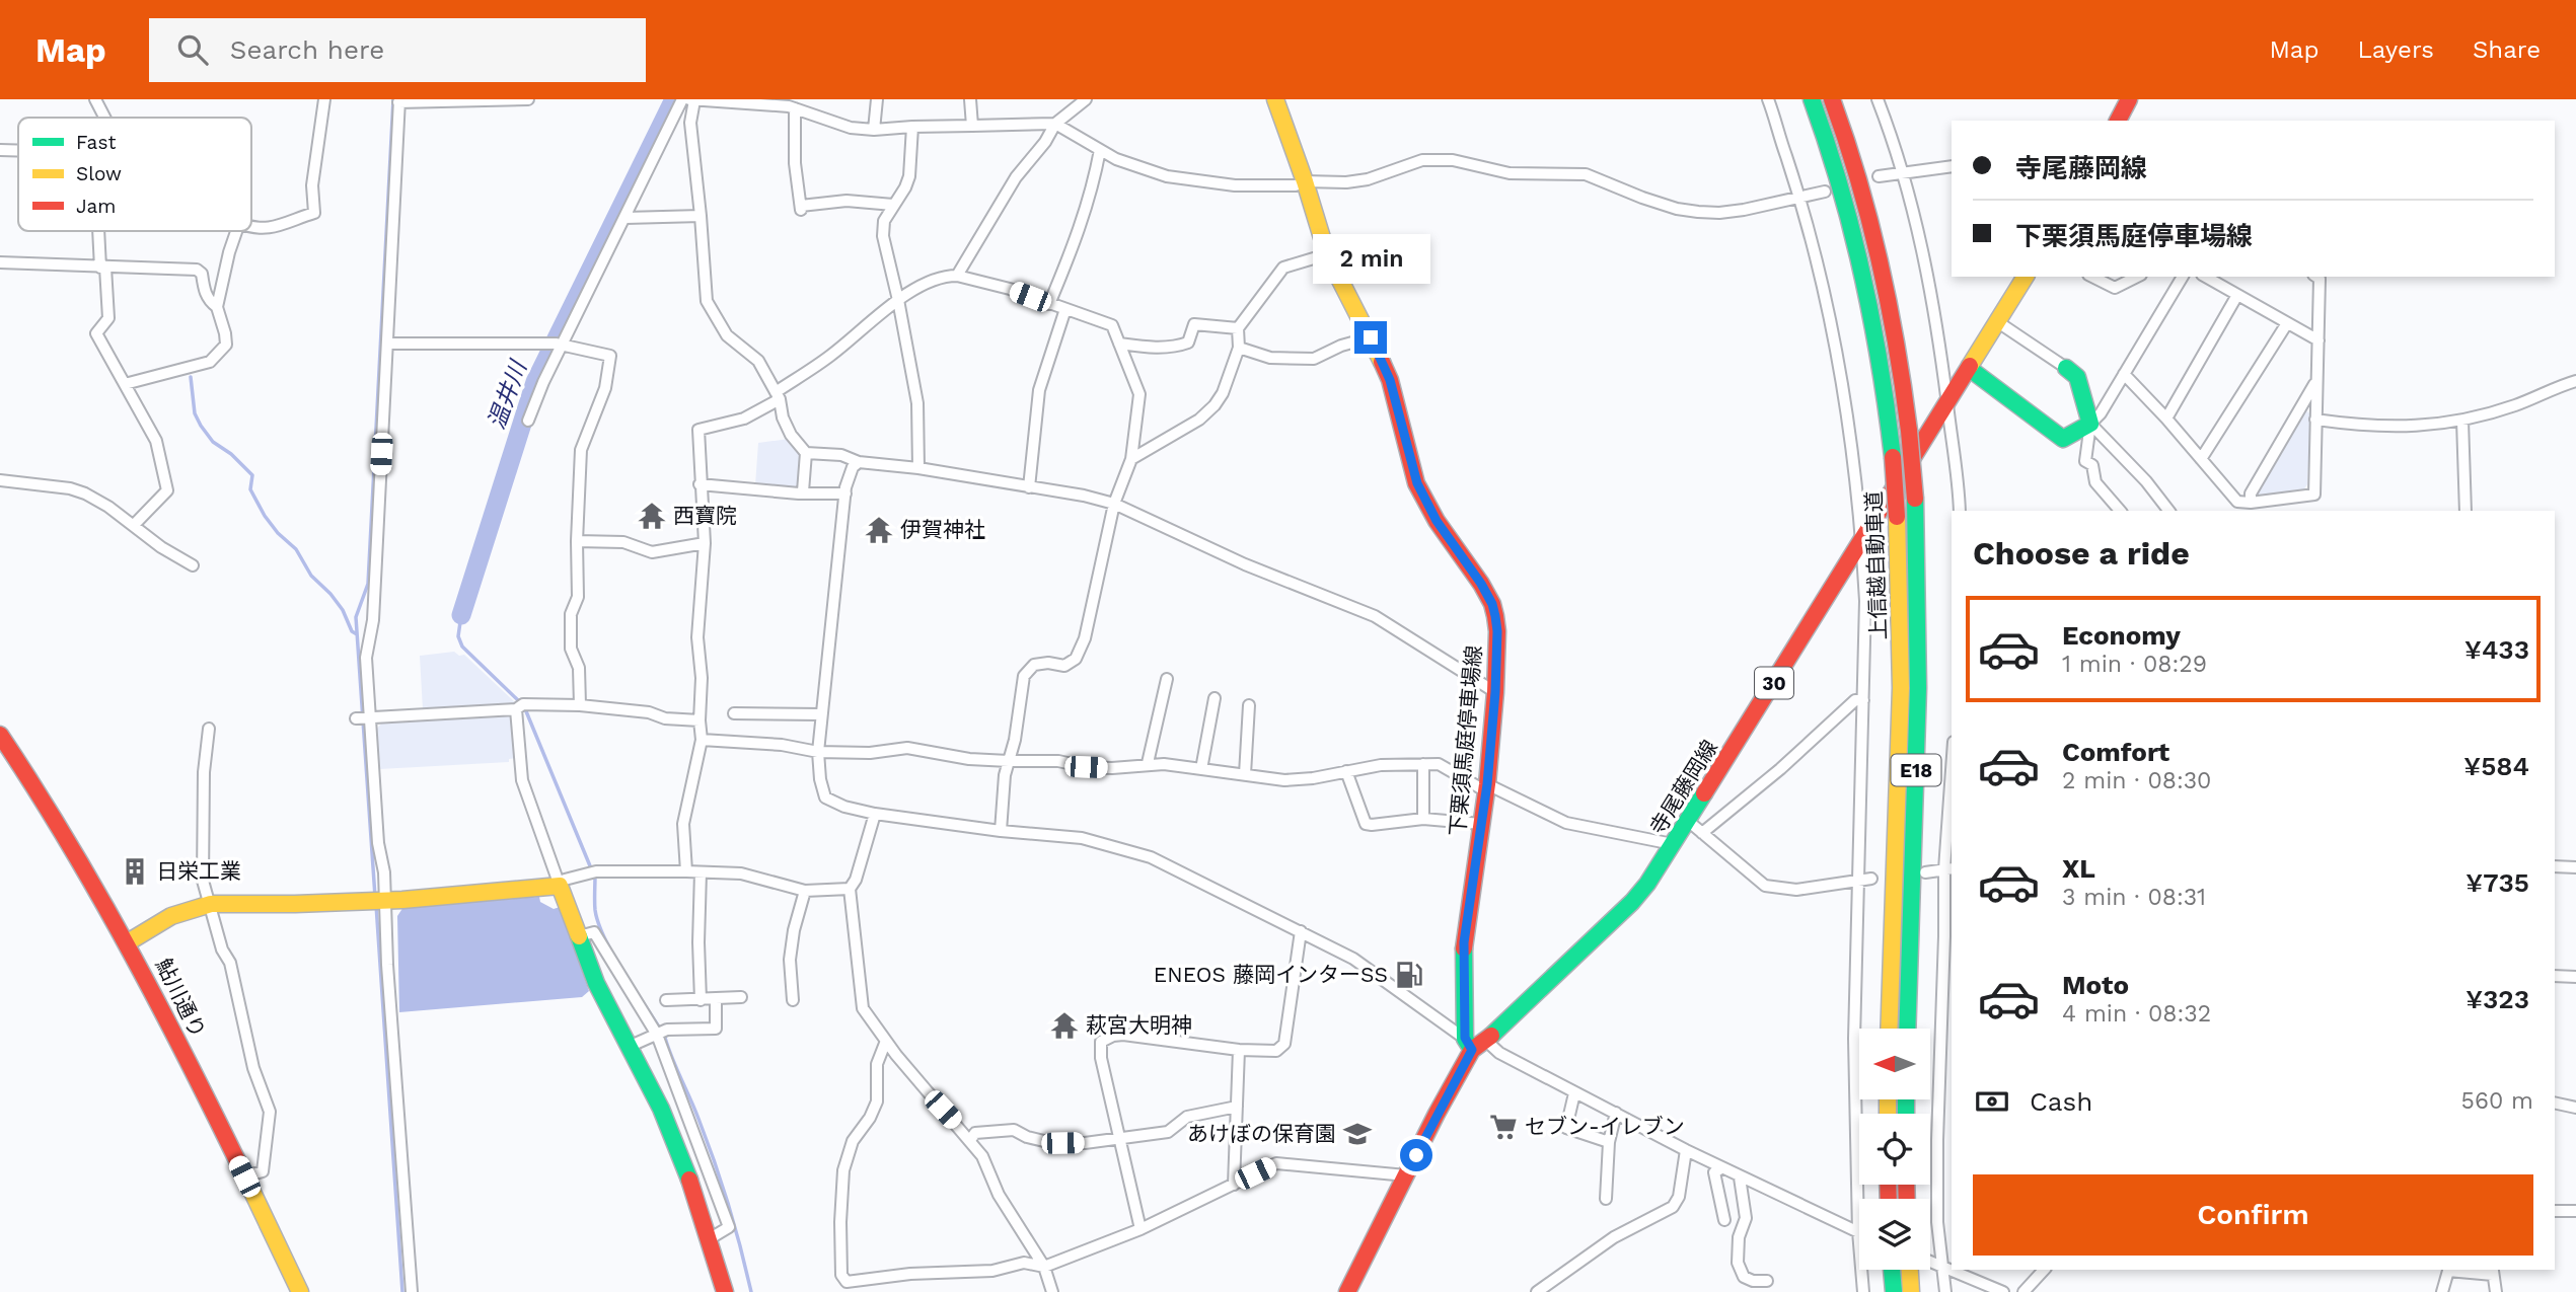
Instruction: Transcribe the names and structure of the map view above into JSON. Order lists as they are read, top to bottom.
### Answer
{
  "streets": {
    "main road": [
      "上信越自動車道",
      "30",
      "下栗須馬庭停車場線",
      "E18",
      "寺尾藤岡線",
      "鮎川通り"
    ]
  },
  "crossings": [
    ["下栗須馬庭停車場線", "寺尾藤岡線"]
  ],
  "water": ["温井川"],
  "places": {
    "temple": ["西寶院", "伊賀神社", "萩宮大明神"],
    "building": ["日栄工業"],
    "fuel station": ["ENEOS 藤岡インターSS"],
    "supermarket": ["セブン-イレブン"],
    "school or university": ["あけぼの保育園"]
  },
  "legend": ["Fast", "Slow", "Jam"],
  "north": "left",
  "page": {
    "header": "Map",
    "search": "Search here",
    "nav": ["Map", "Layers", "Share"],
    "banner": ["寺尾藤岡線", "下栗須馬庭停車場線"],
    "bubble": "2 min",
    "heading": "Choose a ride",
    "list": [
      {
        "name": "Economy",
        "note": "1 min · 08:29",
        "value": "¥433"
      },
      {
        "name": "Comfort",
        "note": "2 min · 08:30",
        "value": "¥584"
      },
      {
        "name": "XL",
        "note": "3 min · 08:31",
        "value": "¥735"
      },
      {
        "name": "Moto",
        "note": "4 min · 08:32",
        "value": "¥323"
      }
    ],
    "pay": ["Cash", "560 m"],
    "buttons": "Confirm"
  }
}
